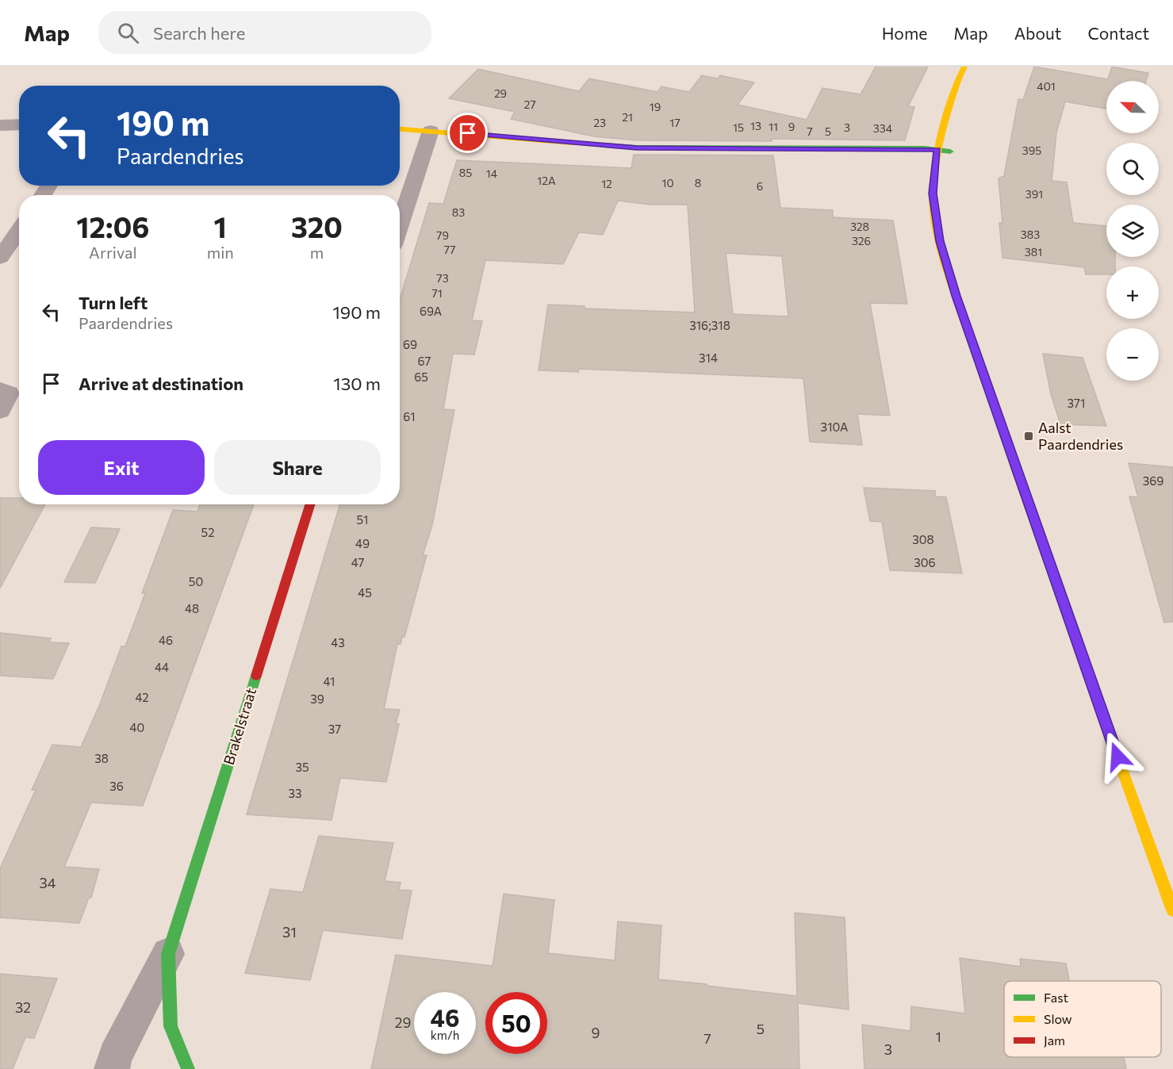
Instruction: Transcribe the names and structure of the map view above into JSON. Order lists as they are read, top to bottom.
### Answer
{
  "streets": {
    "main road": ["Brakelstraat"]
  },
  "places": {
    "transit": ["Aalst Paardendries"]
  },
  "house_numbers": [
    "401",
    "29",
    "27",
    "19",
    "21",
    "23",
    "17",
    "13",
    "11",
    "9",
    "15",
    "3",
    "334",
    "7",
    "5",
    "395",
    "85",
    "14",
    "12A",
    "10",
    "8",
    "12",
    "6",
    "391",
    "83",
    "328",
    "383",
    "79",
    "326",
    "77",
    "381",
    "73",
    "71",
    "69A",
    "316;318",
    "69",
    "314",
    "67",
    "65",
    "371",
    "61",
    "310A",
    "369",
    "51",
    "52",
    "308",
    "49",
    "47",
    "306",
    "50",
    "45",
    "48",
    "46",
    "43",
    "44",
    "41",
    "42",
    "39",
    "40",
    "37",
    "38",
    "35",
    "36",
    "33",
    "34",
    "31",
    "32",
    "29",
    "5",
    "9",
    "1",
    "7",
    "3"
  ],
  "legend": ["Fast", "Slow", "Jam"],
  "north": "top left",
  "page": {
    "header": "Map",
    "search": "Search here",
    "nav": [
      "Home",
      "Map",
      "About",
      "Contact"
    ],
    "map_buttons": ["+", "−"],
    "turn": ["190 m", "Paardendries"],
    "eta": [
      "12:06",
      "Arrival",
      "1",
      "min",
      "320",
      "m"
    ],
    "list": [
      {
        "name": "Turn left",
        "note": "Paardendries",
        "value": "190 m"
      },
      {
        "name": "Arrive at destination",
        "value": "130 m"
      }
    ],
    "buttons": ["Exit", "Share"],
    "speed": "46 km/h",
    "limit": "50"
  }
}
